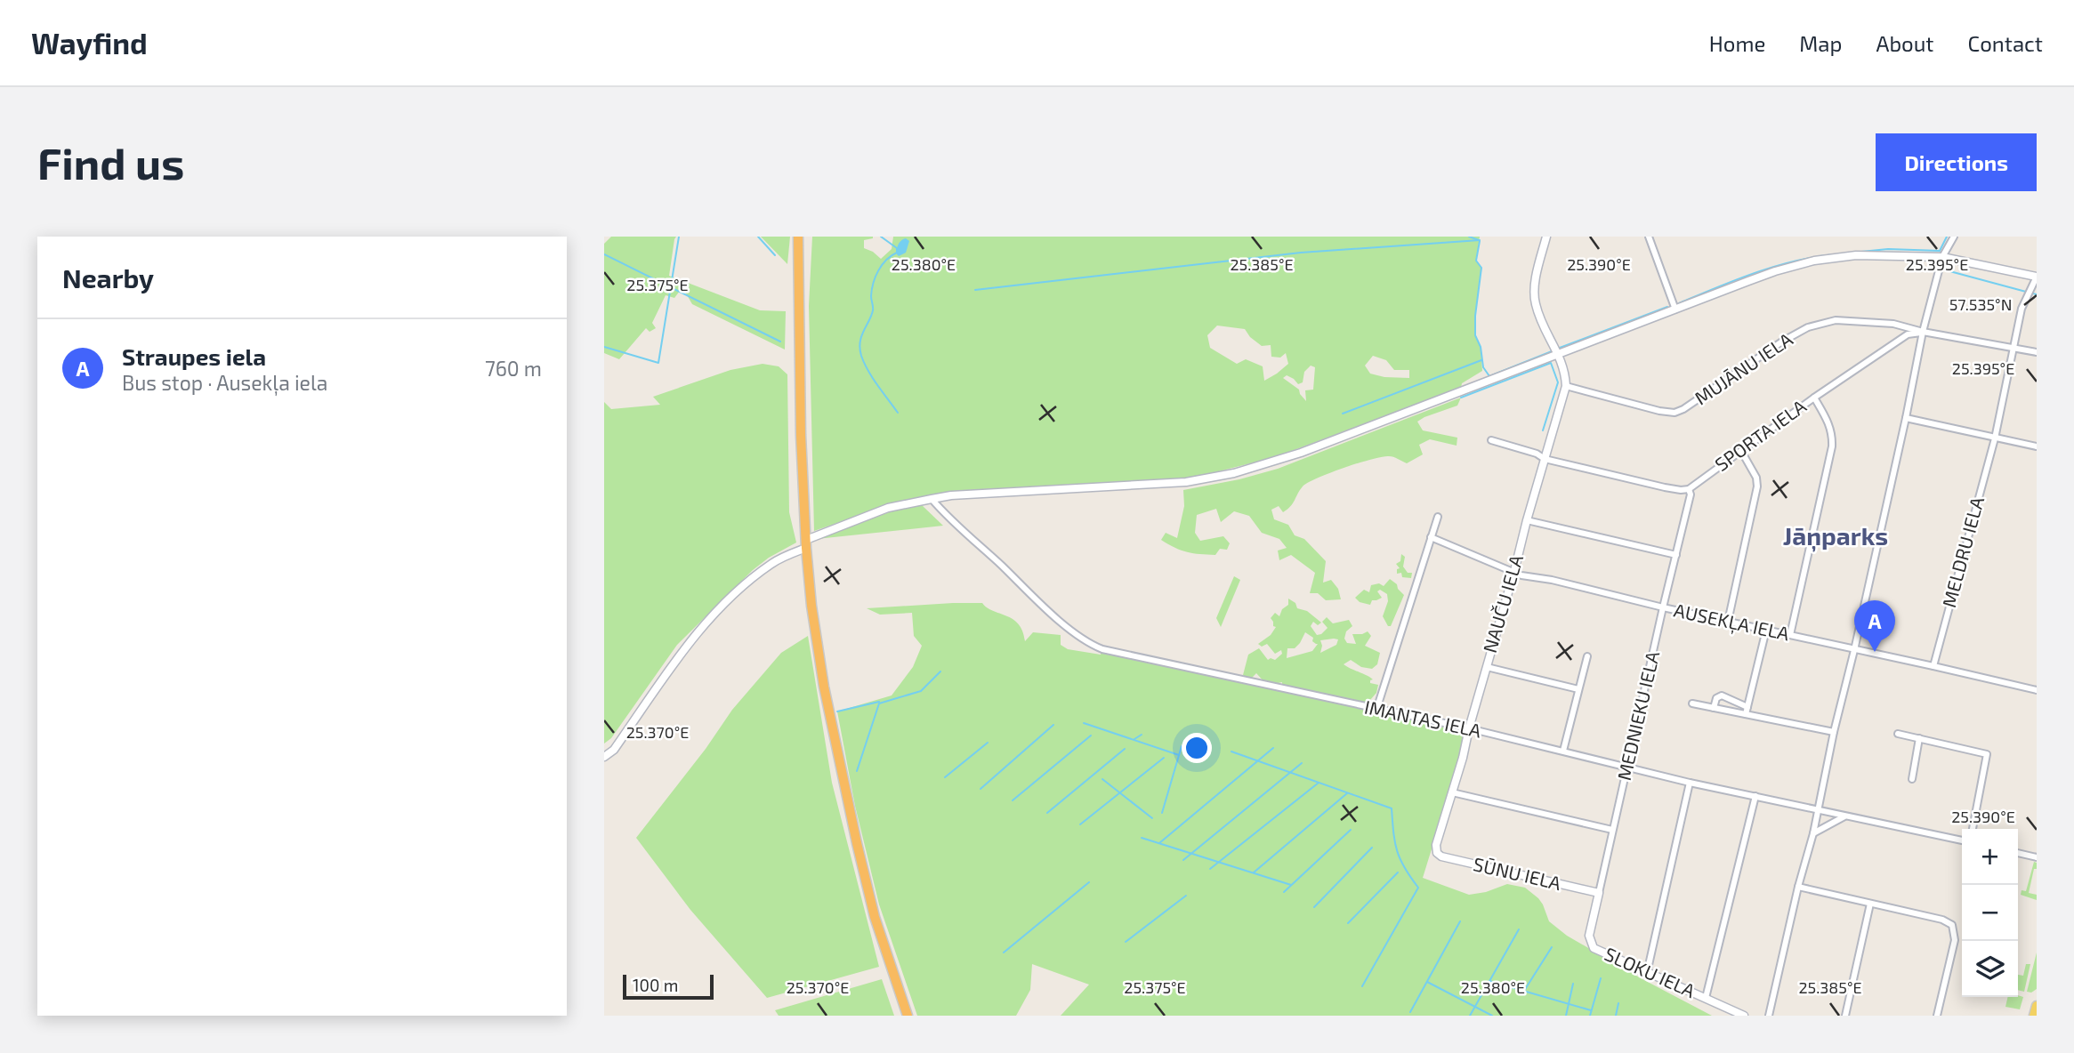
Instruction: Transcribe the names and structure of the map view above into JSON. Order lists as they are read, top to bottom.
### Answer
{
  "streets": {
    "street": [
      "MUJĀNU IELA",
      "SPORTA IELA",
      "MELDRU IELA",
      "NAUČU IELA",
      "AUSEKĻA IELA",
      "MEDNIEKU IELA",
      "IMANTAS IELA",
      "SŪNU IELA",
      "SLOKU IELA"
    ]
  },
  "crossings": [
    ["MUJĀNU IELA", "SPORTA IELA"],
    ["MUJĀNU IELA", "MELDRU IELA"],
    ["MUJĀNU IELA", "NAUČU IELA"],
    ["SPORTA IELA", "MEDNIEKU IELA"],
    ["MELDRU IELA", "AUSEKĻA IELA"],
    ["NAUČU IELA", "AUSEKĻA IELA"],
    ["NAUČU IELA", "IMANTAS IELA"],
    ["NAUČU IELA", "SŪNU IELA"],
    ["AUSEKĻA IELA", "MEDNIEKU IELA"],
    ["MEDNIEKU IELA", "IMANTAS IELA"],
    ["MEDNIEKU IELA", "SŪNU IELA"],
    ["MEDNIEKU IELA", "SLOKU IELA"]
  ],
  "districts": ["Jāņparks"],
  "scale_bar": "100 m",
  "page": {
    "header": "Wayfind",
    "nav": [
      "Home",
      "Map",
      "About",
      "Contact"
    ],
    "buttons": "Directions",
    "title": "Find us",
    "heading": "Nearby",
    "list": [
      {
        "mark": "A",
        "name": "Straupes iela",
        "note": "Bus stop · Ausekļa iela",
        "value": "760 m"
      }
    ],
    "pins": "A",
    "map_buttons": ["+", "−"],
    "scale": "100 m"
  },
  "coordinates": [
    "25.380°E",
    "25.385°E",
    "25.390°E",
    "25.395°E",
    "25.375°E",
    "57.535°N",
    "25.370°E"
  ]
}
